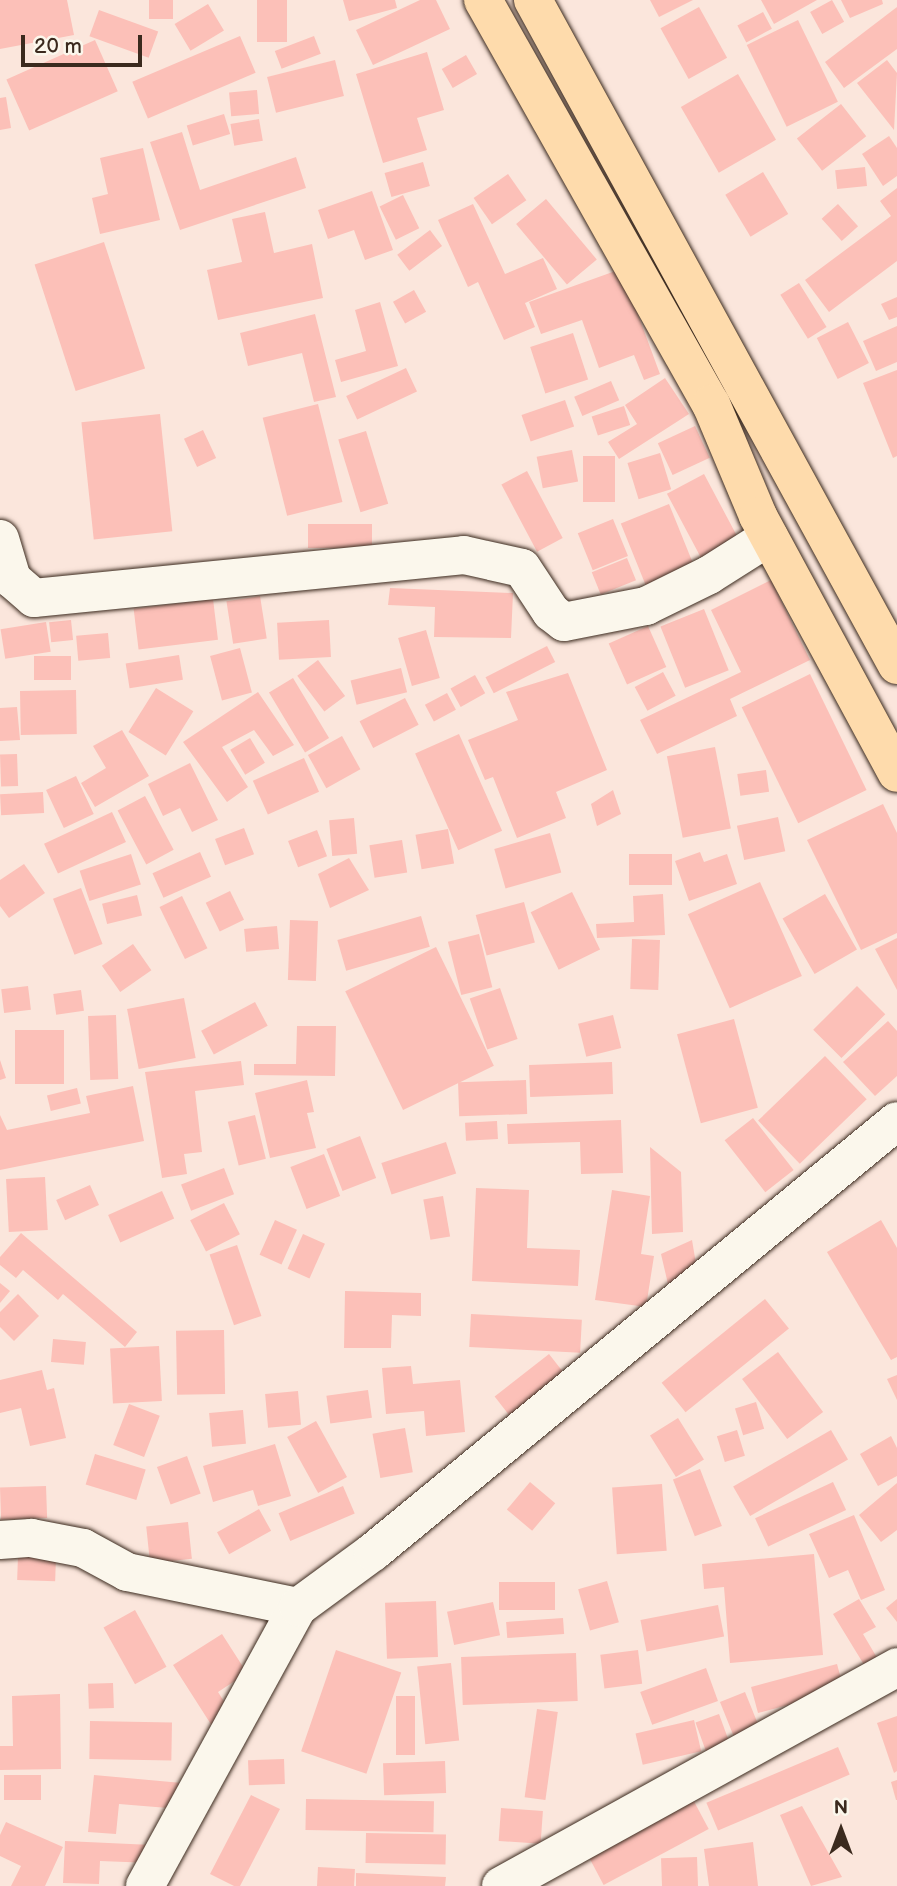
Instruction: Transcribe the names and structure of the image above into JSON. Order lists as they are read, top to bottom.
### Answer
{
  "scale_bar": "20 m",
  "north": "top"
}
